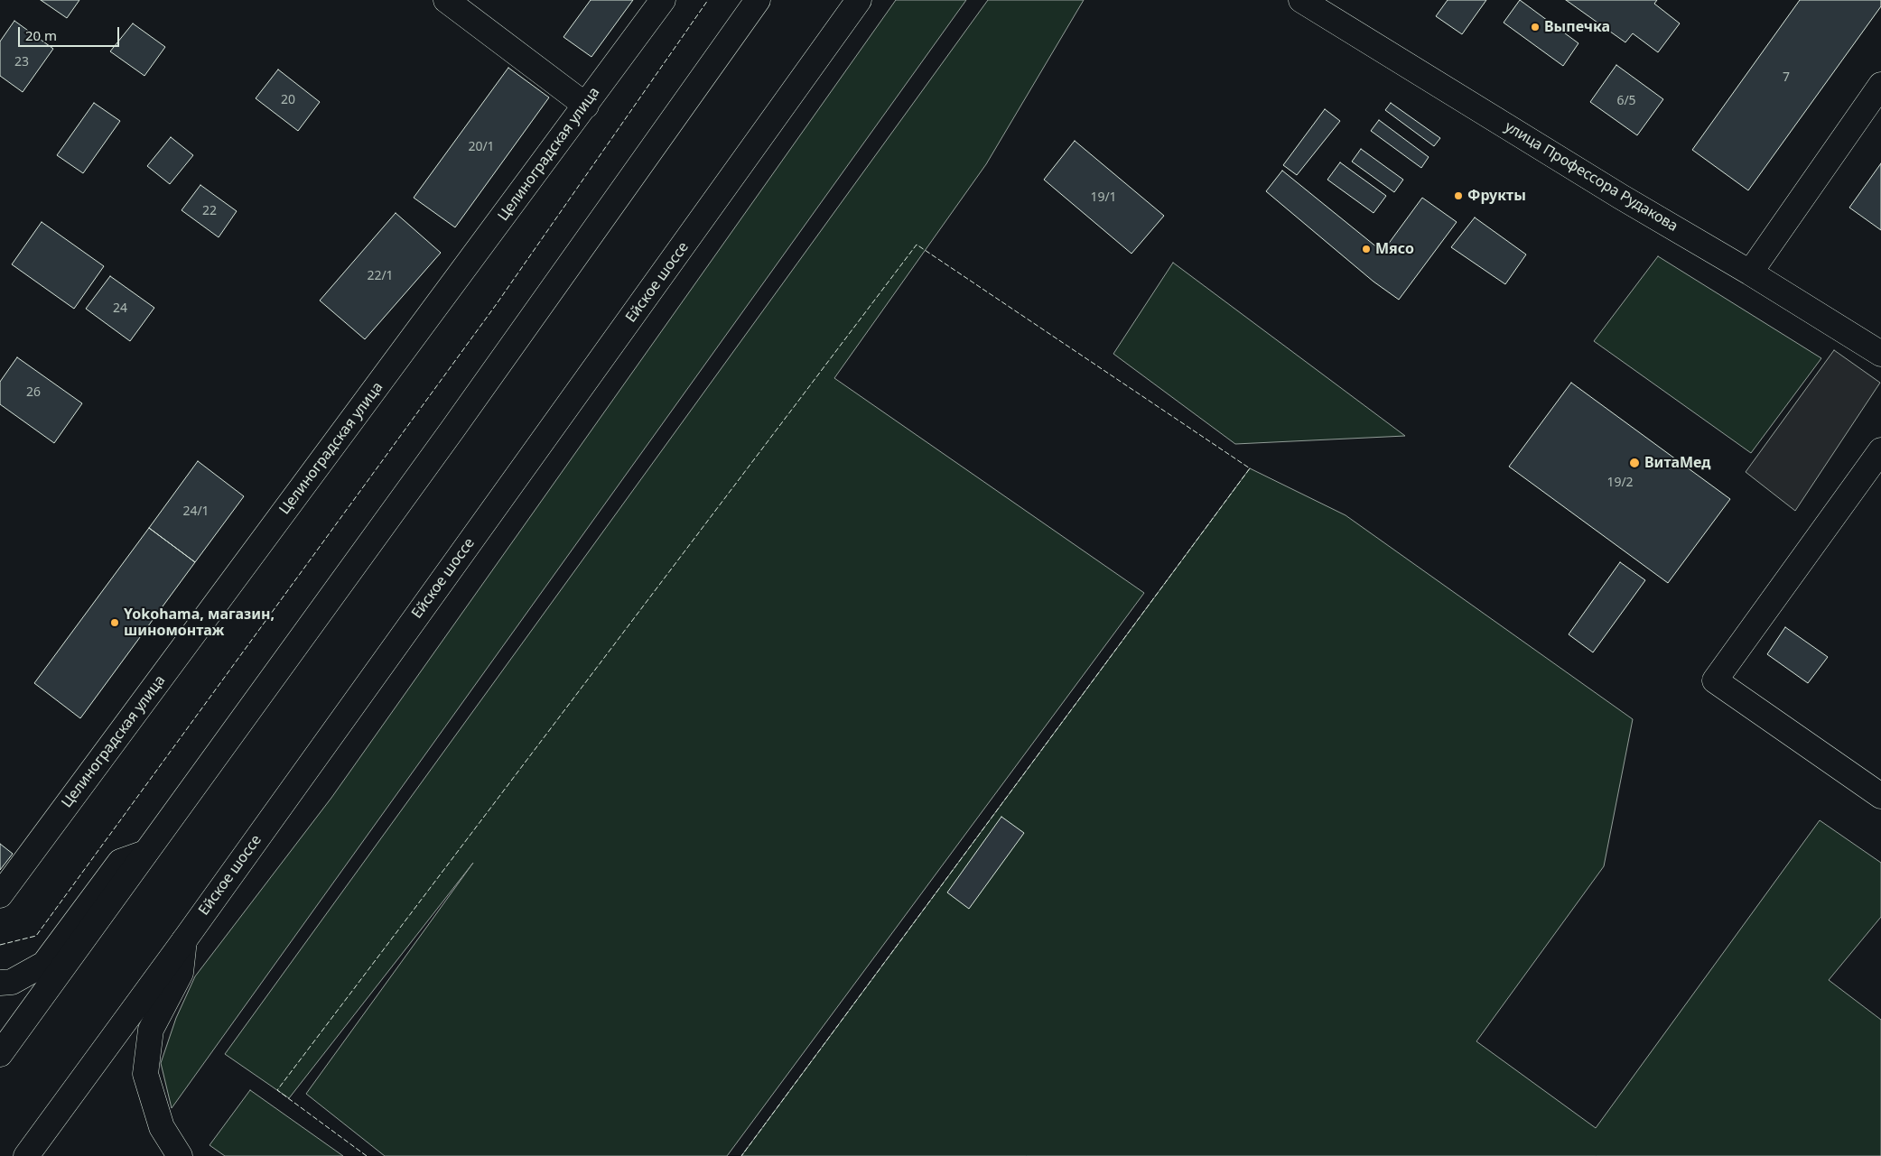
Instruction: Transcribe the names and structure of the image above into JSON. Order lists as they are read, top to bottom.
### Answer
{
  "streets": {
    "main road": ["Целиноградская улица", "улица Профессора Рудакова", "Ейское шоссе"]
  },
  "places": [
    "Выпечка",
    "Фрукты",
    "Мясо",
    "ВитаMед",
    "Yokohama, магазин, шиномонтаж"
  ],
  "house_numbers": [
    "23",
    "7",
    "20",
    "6/5",
    "20/1",
    "19/1",
    "22",
    "22/1",
    "24",
    "26",
    "19/2",
    "24/1"
  ],
  "scale_bar": "20 m"
}
